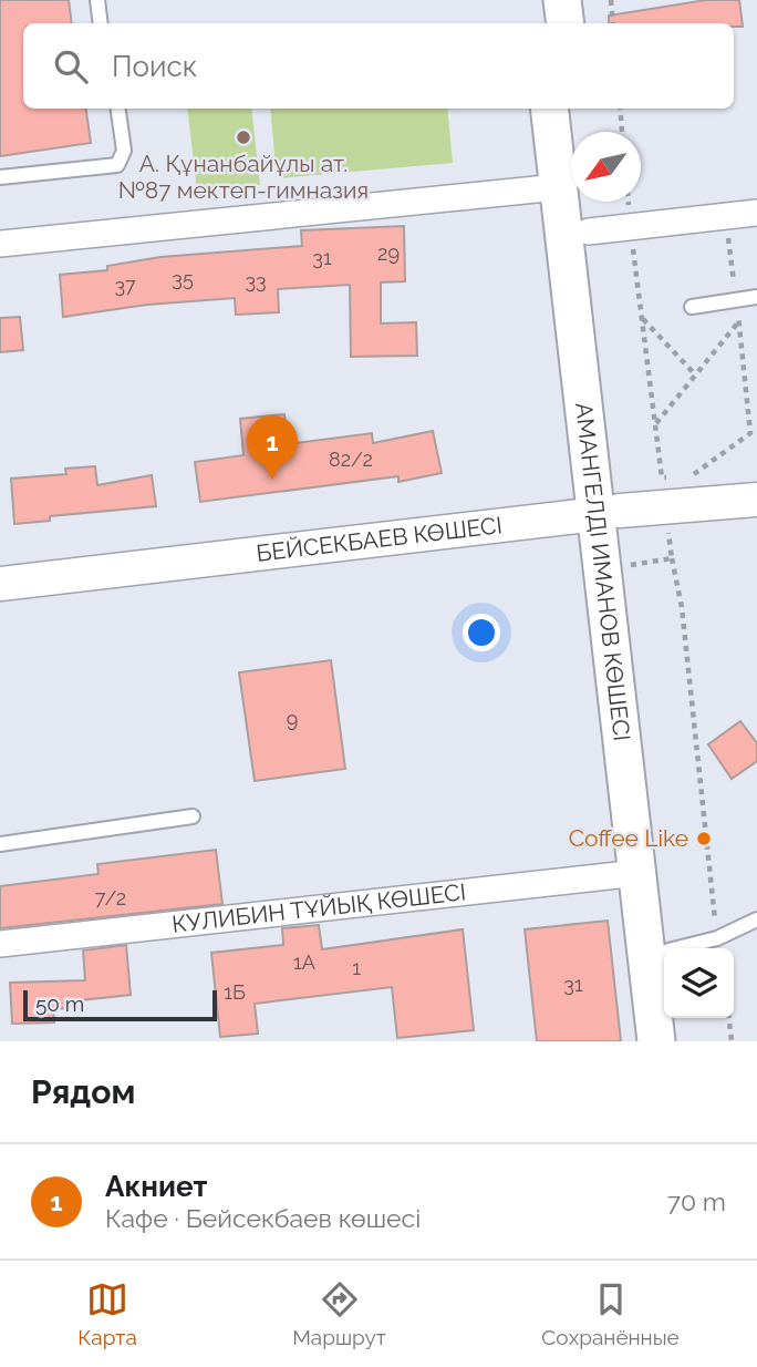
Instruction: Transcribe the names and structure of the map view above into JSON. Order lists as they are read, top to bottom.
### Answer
{
  "streets": {
    "main road": ["АМАНГЕЛДІ ИМАНОВ КӨШЕСІ"],
    "street": ["БЕЙСЕКБАЕВ КӨШЕСІ", "КУЛИБИН ТҰЙЫҚ КӨШЕСІ"]
  },
  "crossings": [
    ["БЕЙСЕКБАЕВ КӨШЕСІ", "АМАНГЕЛДІ ИМАНОВ КӨШЕСІ"],
    ["АМАНГЕЛДІ ИМАНОВ КӨШЕСІ", "КУЛИБИН ТҰЙЫҚ КӨШЕСІ"]
  ],
  "places": ["А. Құнанбайұлы ат. №87 мектеп-гимназия", "Coffee Like"],
  "house_numbers": [
    "29",
    "31",
    "35",
    "33",
    "37",
    "82/2",
    "9",
    "7/2",
    "1А",
    "1",
    "31",
    "1Б"
  ],
  "scale_bar": "50 m",
  "north": "bottom left",
  "page": {
    "search": "Поиск",
    "pins": "1",
    "scale": "50 m",
    "heading": "Рядом",
    "list": [
      {
        "mark": "1",
        "name": "Акниет",
        "note": "Кафе · Бейсекбаев көшесі",
        "value": "70 m"
      }
    ],
    "nav": ["Карта", "Маршрут", "Сохранённые"]
  }
}
